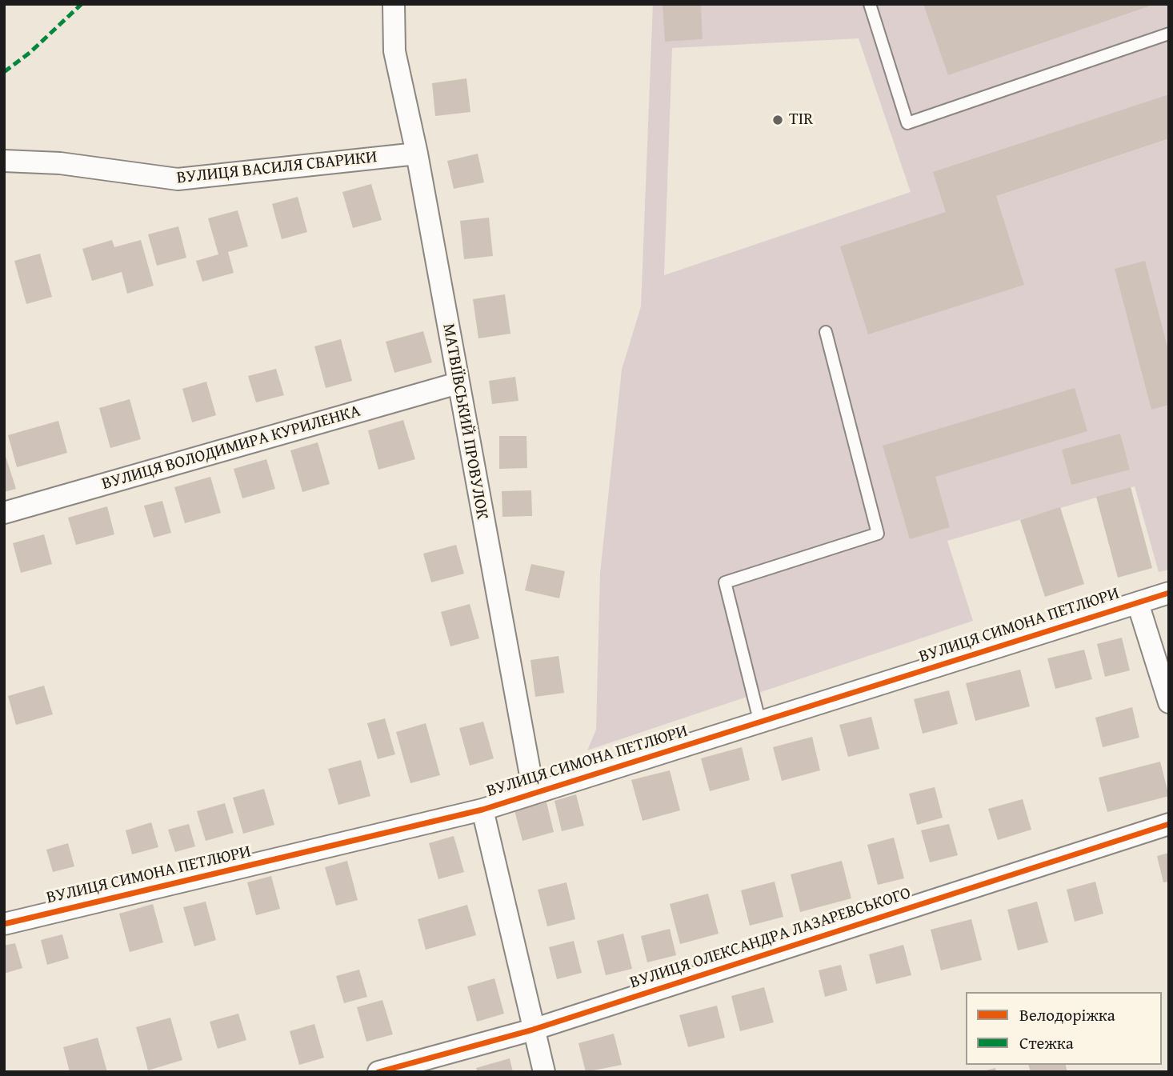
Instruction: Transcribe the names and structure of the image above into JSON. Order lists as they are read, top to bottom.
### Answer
{
  "streets": {
    "street": [
      "ВУЛИЦЯ ВАСИЛЯ СВАРИКИ",
      "МАТВІЇВСЬКИЙ ПРОВУЛОК",
      "ВУЛИЦЯ ВОЛОДИМИРА КУРИЛЕНКА",
      "ВУЛИЦЯ СИМОНА ПЕТЛЮРИ",
      "ВУЛИЦЯ ОЛЕКСАНДРА ЛАЗАРЕВСЬКОГО"
    ]
  },
  "crossings": [
    ["ВУЛИЦЯ ВАСИЛЯ СВАРИКИ", "МАТВІЇВСЬКИЙ ПРОВУЛОК"],
    ["МАТВІЇВСЬКИЙ ПРОВУЛОК", "ВУЛИЦЯ ВОЛОДИМИРА КУРИЛЕНКА"],
    ["МАТВІЇВСЬКИЙ ПРОВУЛОК", "ВУЛИЦЯ СИМОНА ПЕТЛЮРИ"]
  ],
  "places": ["TIR"],
  "legend": ["Велодоріжка", "Стежка"]
}
